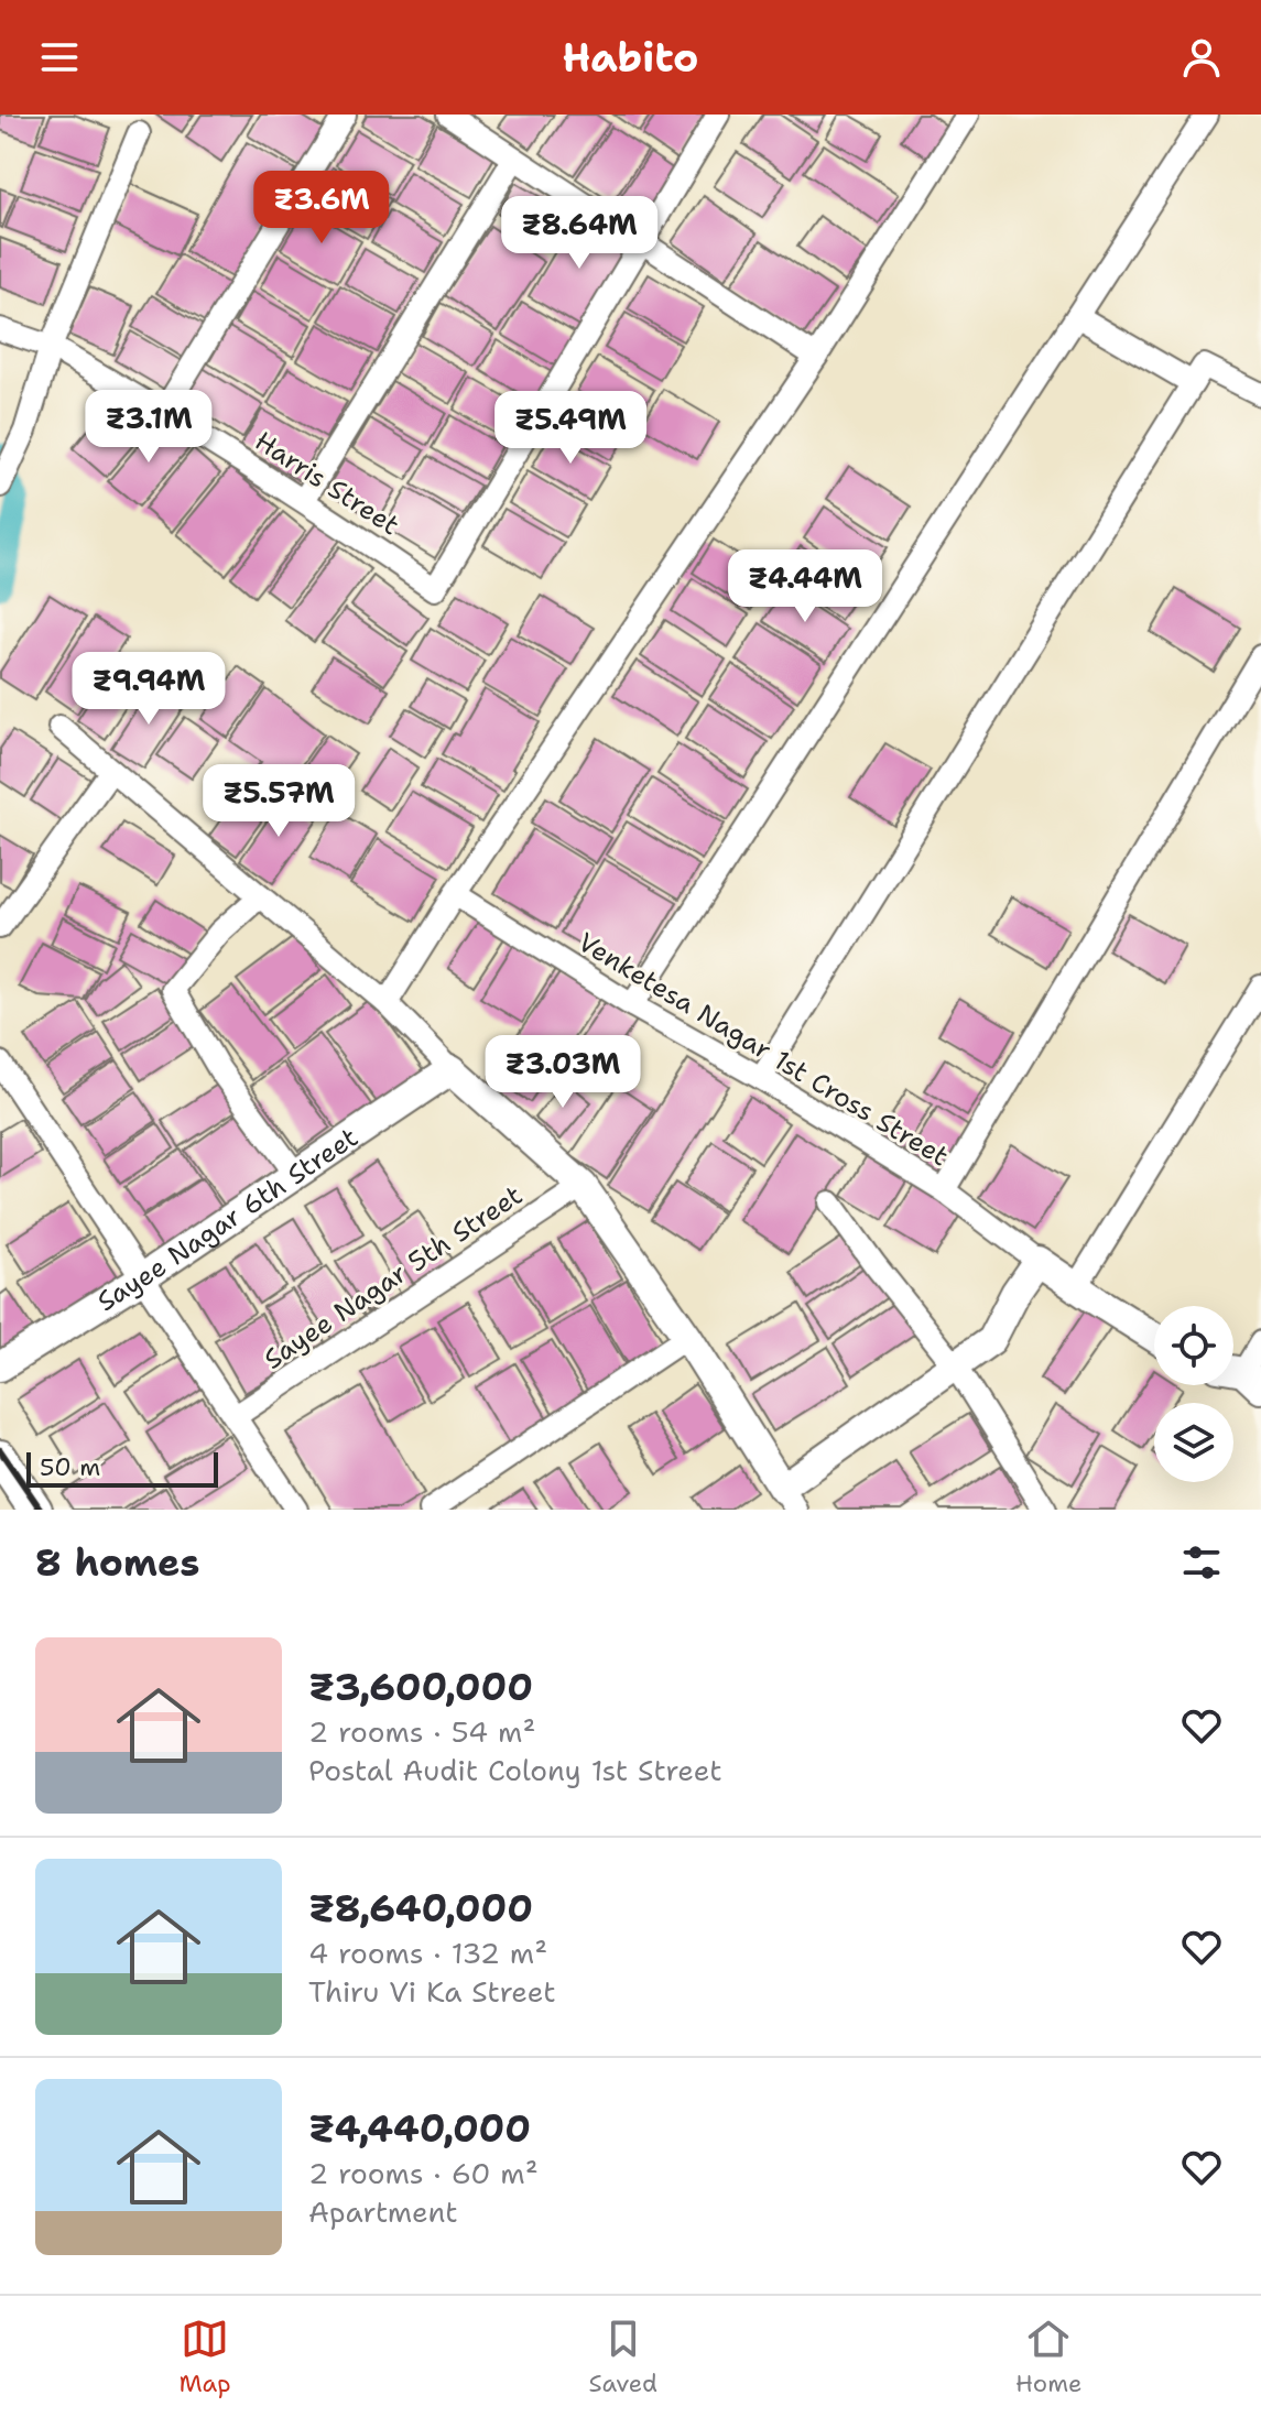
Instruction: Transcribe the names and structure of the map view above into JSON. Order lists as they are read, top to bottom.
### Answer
{
  "streets": {
    "street": [
      "Harris Street",
      "Venketesa Nagar 1st Cross Street",
      "Sayee Nagar 6th Street",
      "Sayee Nagar 5th Street"
    ]
  },
  "scale_bar": "50 m",
  "page": {
    "header": "Habito",
    "price": [
      "₹3.6M",
      "₹8.64M",
      "₹3.1M",
      "₹5.49M",
      "₹4.44M",
      "₹9.94M",
      "₹5.57M",
      "₹3.03M"
    ],
    "scale": "50 m",
    "heading": "8 homes",
    "list": [
      {
        "name": "₹3,600,000",
        "note": "2 rooms · 54 m² · Postal Audit Colony 1st Street"
      },
      {
        "name": "₹8,640,000",
        "note": "4 rooms · 132 m² · Thiru Vi Ka Street"
      },
      {
        "name": "₹4,440,000",
        "note": "2 rooms · 60 m² · Apartment"
      }
    ],
    "tabs": ["Map", "Saved", "Home"]
  }
}
